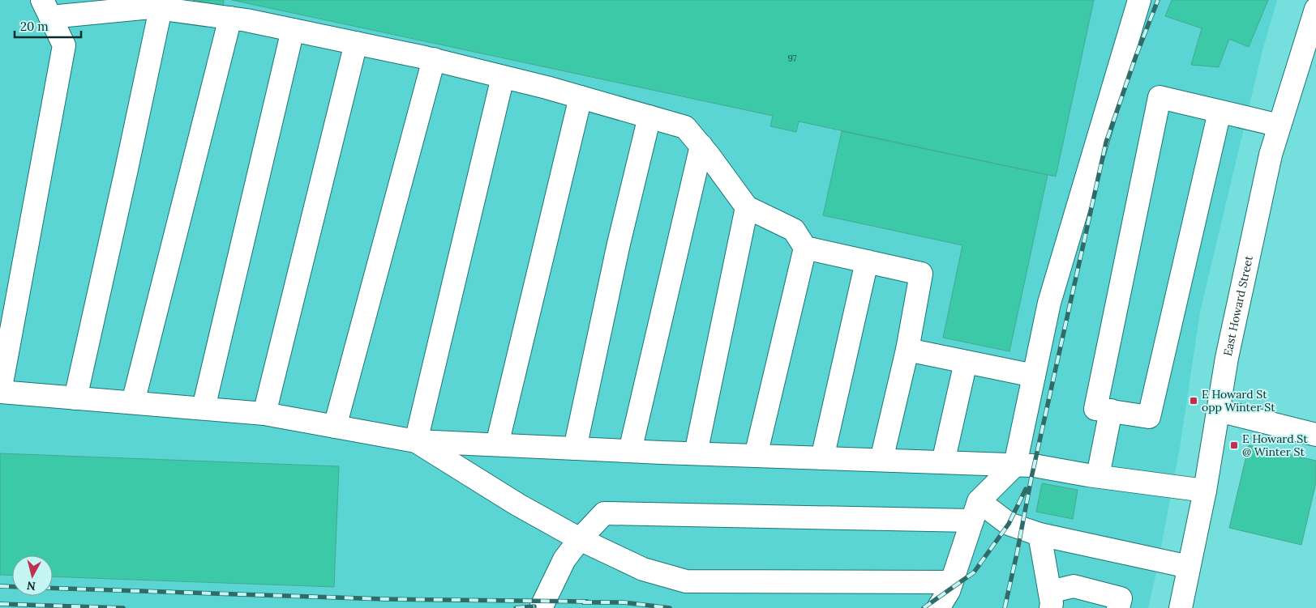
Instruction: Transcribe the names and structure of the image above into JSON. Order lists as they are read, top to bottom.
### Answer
{
  "streets": {
    "main road": ["East Howard Street"]
  },
  "places": {
    "transit": ["E Howard St opp Winter St", "E Howard St @ Winter St"]
  },
  "house_numbers": ["97"],
  "scale_bar": "20 m",
  "north": "bottom"
}
